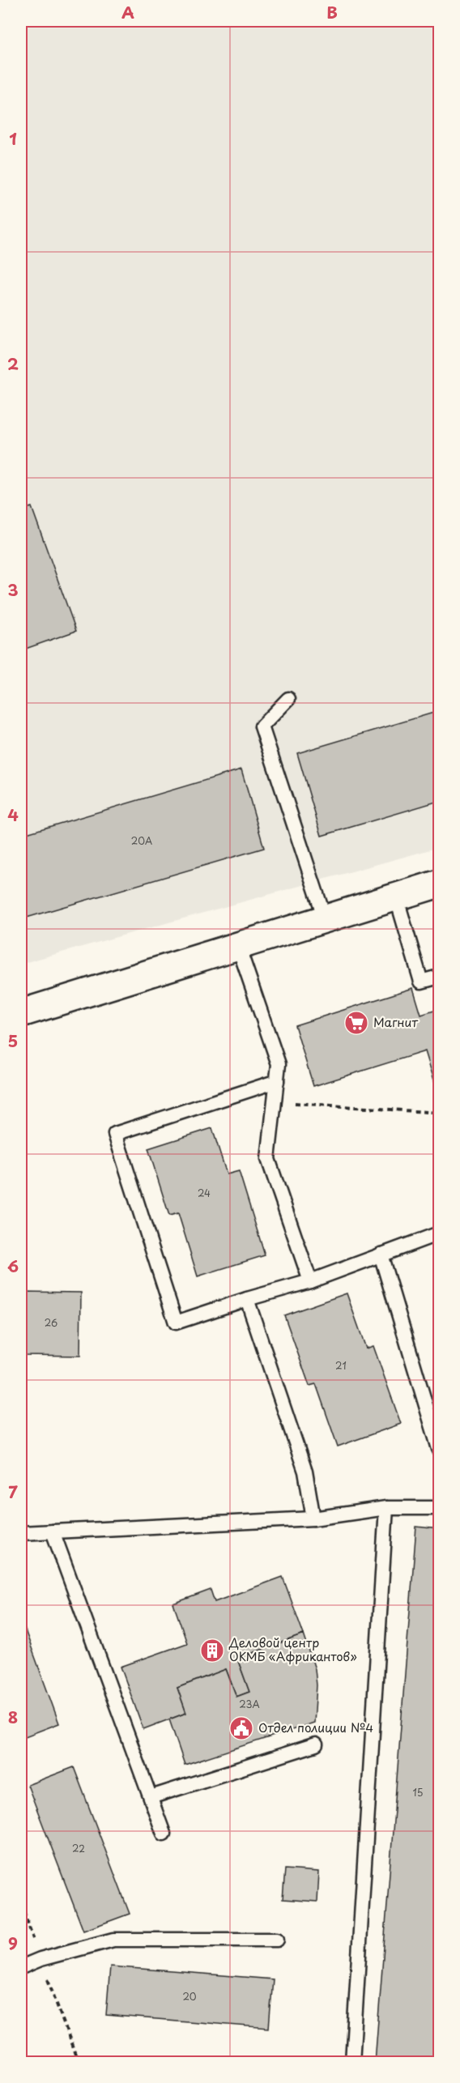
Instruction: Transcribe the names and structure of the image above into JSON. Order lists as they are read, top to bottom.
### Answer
{
  "places": {
    "supermarket": ["Магнит"],
    "building": ["Деловой центр ОКМБ «Африкантов»"],
    "public building": ["Отдел полиции №4"]
  },
  "house_numbers": [
    "20А",
    "24",
    "26",
    "21",
    "23А",
    "15",
    "22",
    "20"
  ],
  "grid": {
    "columns": ["A", "B"],
    "rows": [
      "1",
      "2",
      "3",
      "4",
      "5",
      "6",
      "7",
      "8",
      "9"
    ]
  }
}
